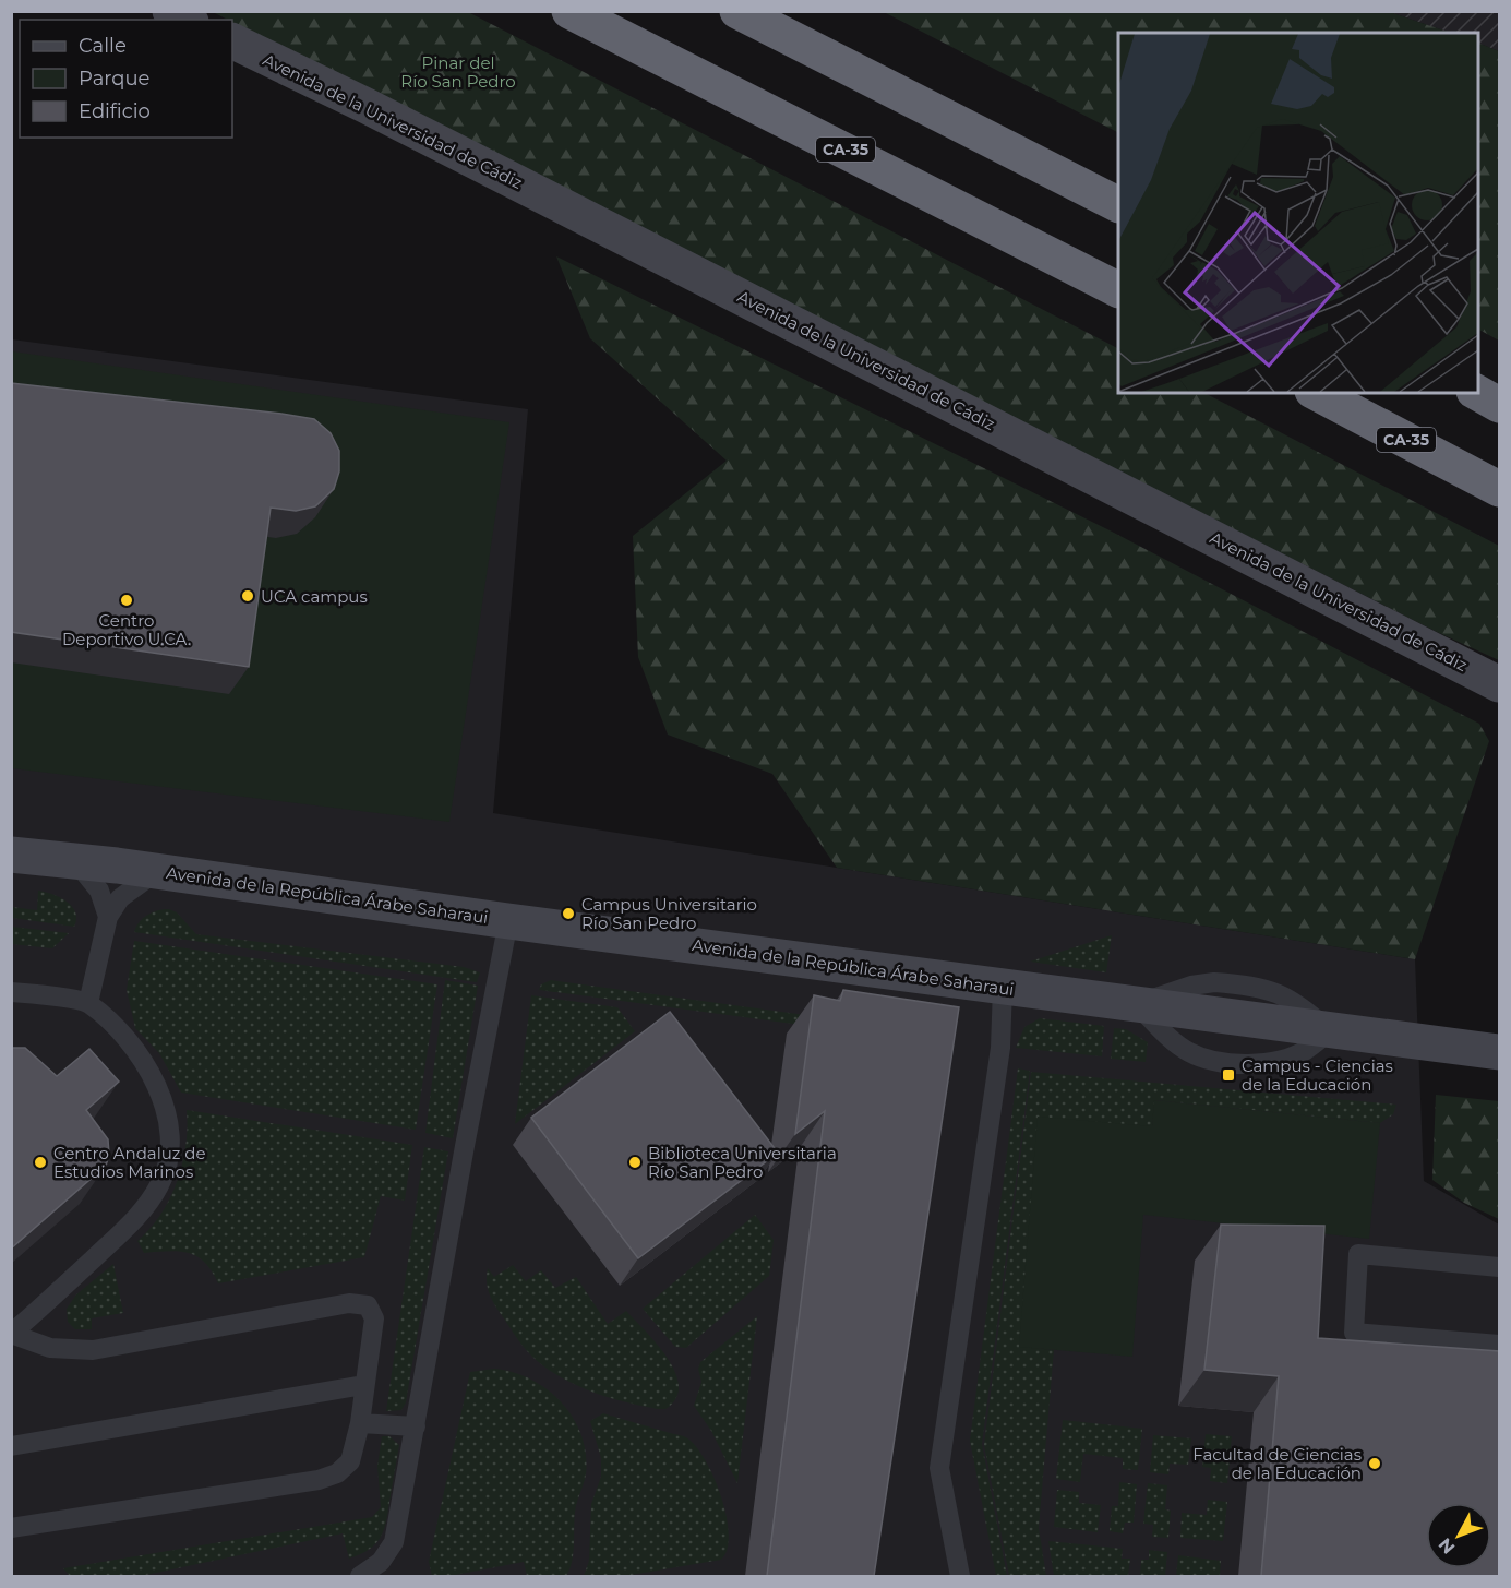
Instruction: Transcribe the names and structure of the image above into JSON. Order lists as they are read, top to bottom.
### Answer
{
  "streets": {
    "highway": ["CA-35"],
    "street": ["Avenida de la Universidad de Cádiz", "Avenida de la República Árabe Saharaui"]
  },
  "parks": ["Pinar del Río San Pedro"],
  "places": {
    "other": [
      "UCA campus",
      "Centro Deportivo U.CA.",
      "Campus Universitario Río San Pedro",
      "Centro Andaluz de Estudios Marinos",
      "Biblioteca Universitaria Río San Pedro",
      "Facultad de Ciencias de la Educación"
    ],
    "transit": ["Campus - Ciencias de la Educación"]
  },
  "legend": ["Calle", "Parque", "Edificio"],
  "north": "bottom left"
}
